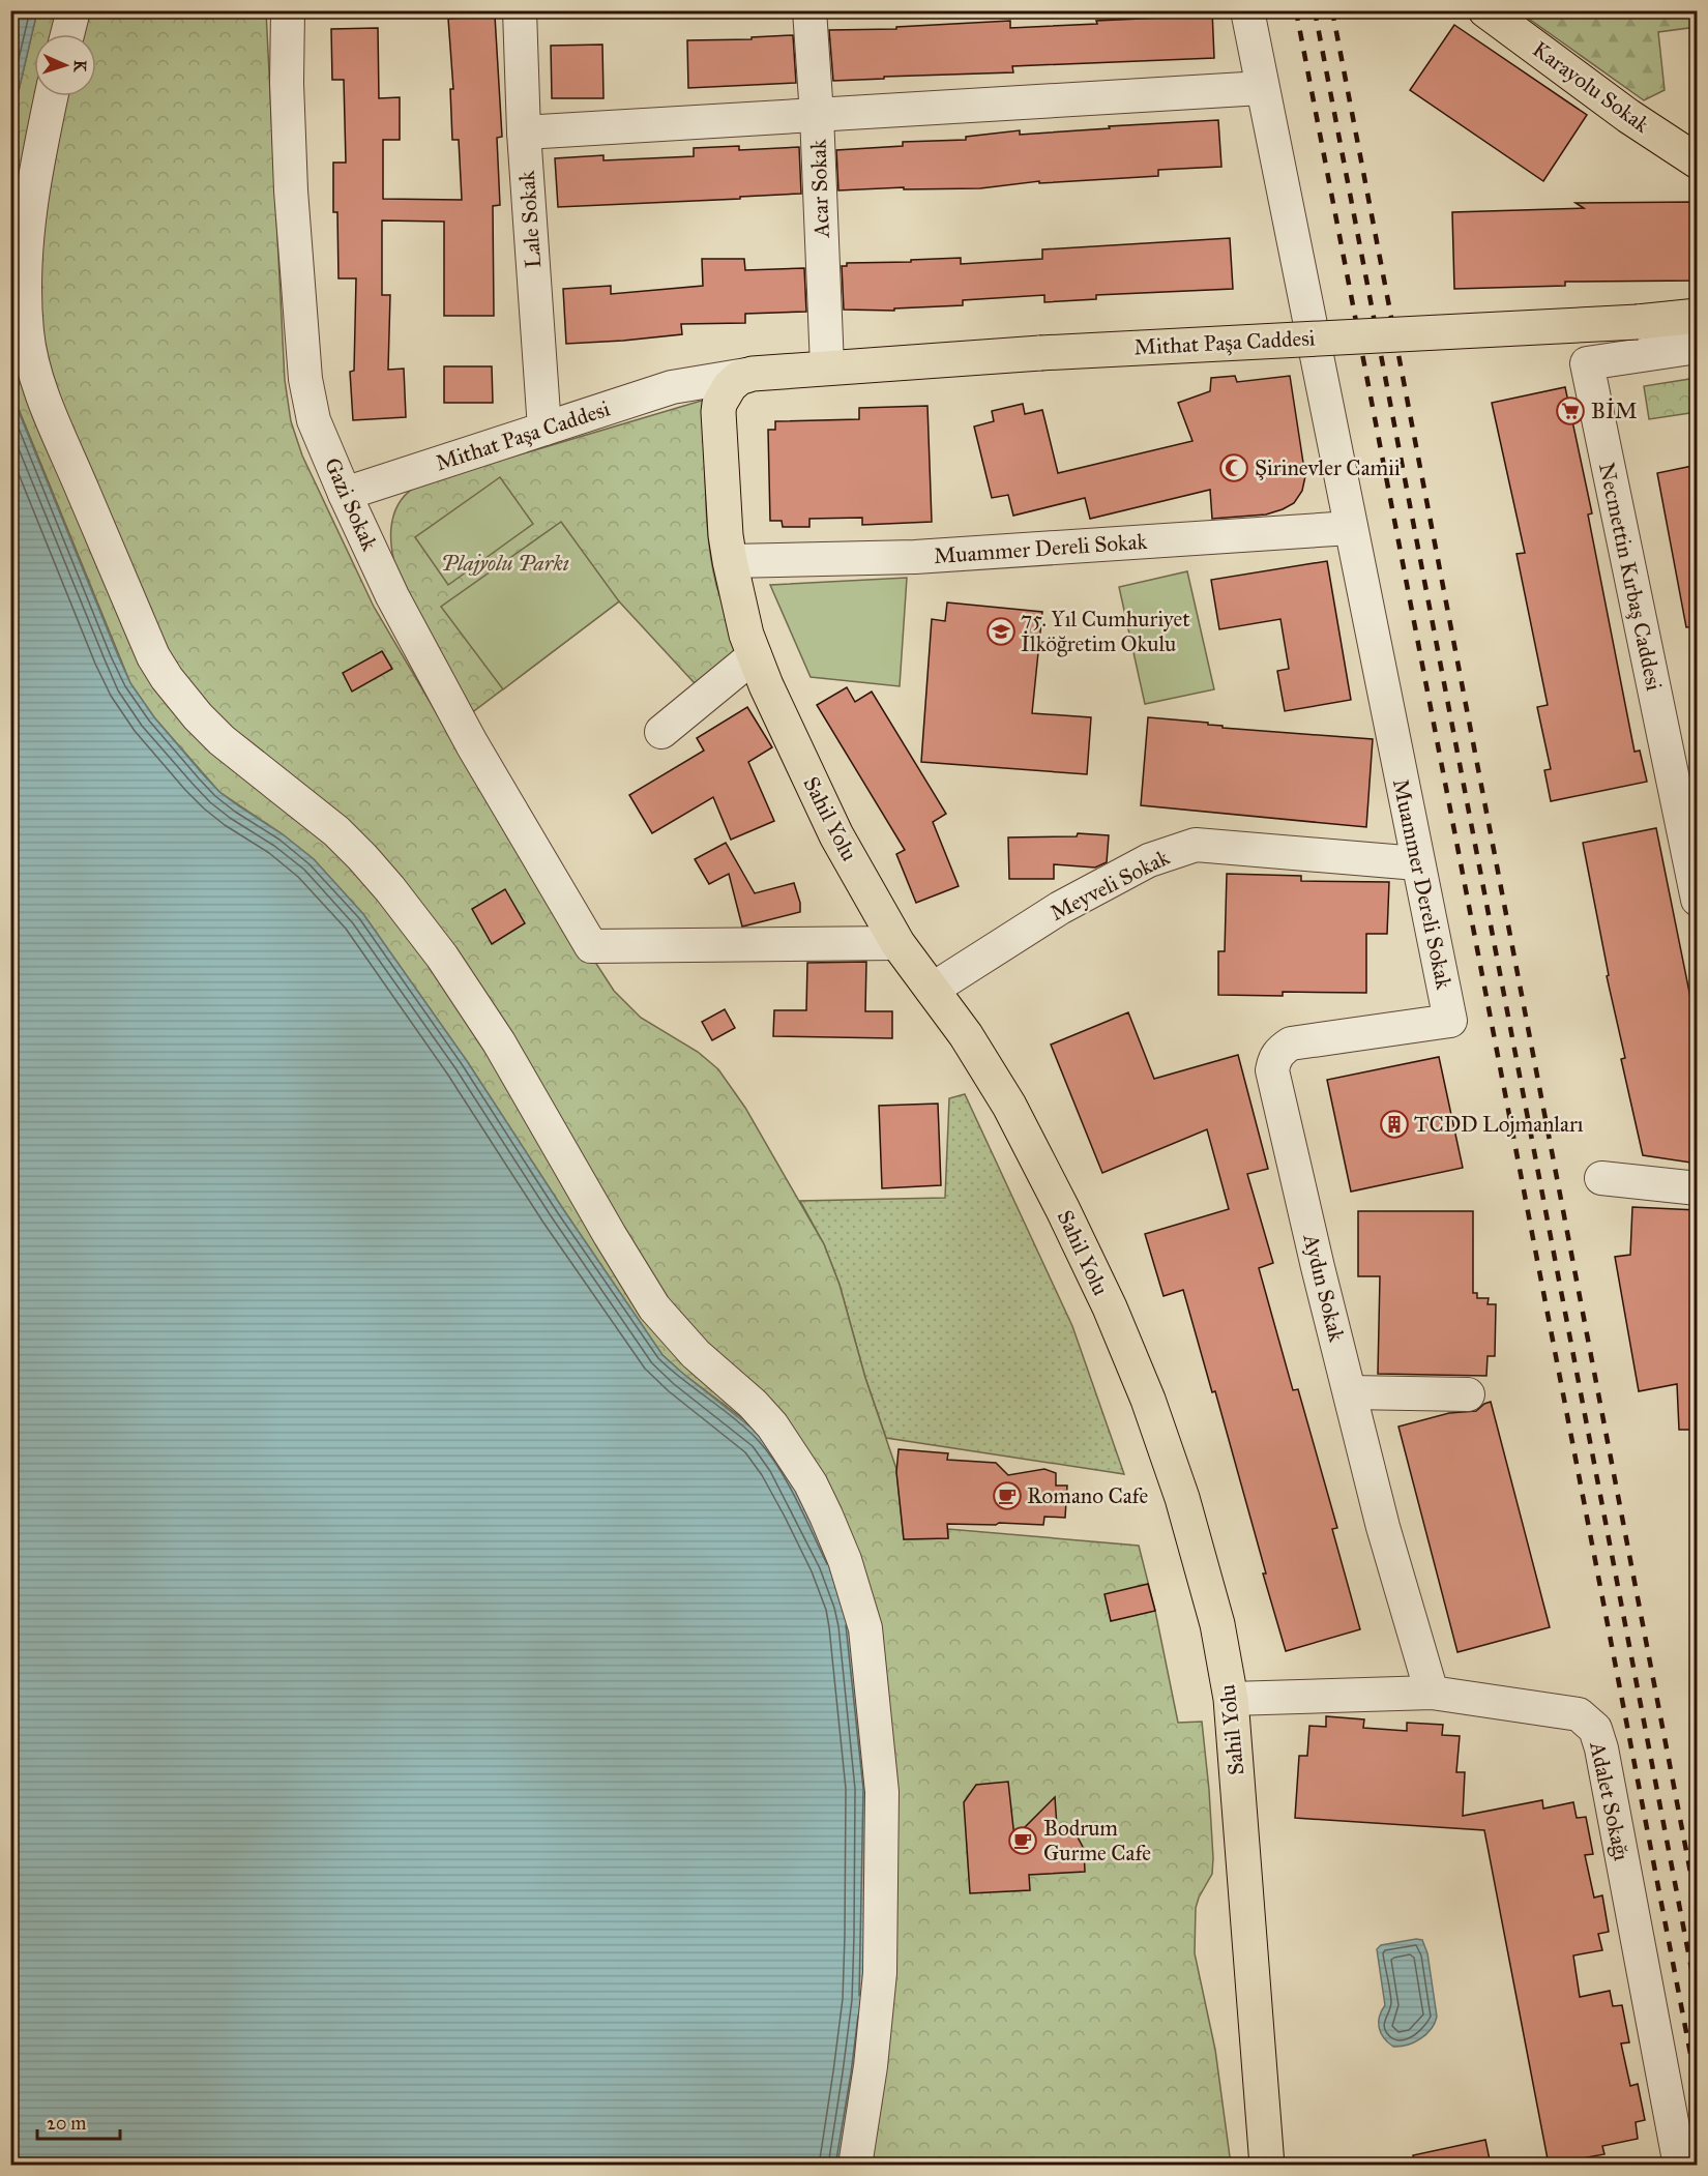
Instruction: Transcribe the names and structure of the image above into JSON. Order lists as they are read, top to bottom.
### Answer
{
  "streets": {
    "main road": ["Karayolu Sokak", "Mithat Paşa Caddesi", "Sahil Yolu"],
    "street": [
      "Acar Sokak",
      "Lale Sokak",
      "Gazi Sokak",
      "Muammer Dereli Sokak",
      "Necmettin Kırbaş Caddesi",
      "Meyveli Sokak",
      "Aydın Sokak",
      "Adalet Sokağı"
    ]
  },
  "crossings": [
    ["Acar Sokak", "Mithat Paşa Caddesi"],
    ["Lale Sokak", "Mithat Paşa Caddesi"],
    ["Mithat Paşa Caddesi", "Gazi Sokak"],
    ["Mithat Paşa Caddesi", "Sahil Yolu"],
    ["Gazi Sokak", "Sahil Yolu"],
    ["Muammer Dereli Sokak", "Sahil Yolu"],
    ["Muammer Dereli Sokak", "Meyveli Sokak"],
    ["Muammer Dereli Sokak", "Aydın Sokak"],
    ["Sahil Yolu", "Meyveli Sokak"],
    ["Sahil Yolu", "Adalet Sokağı"],
    ["Aydın Sokak", "Adalet Sokağı"]
  ],
  "parks": ["Plajyolu Parkı"],
  "places": {
    "supermarket": ["BİM"],
    "mosque": ["Şirinevler Camii"],
    "school or university": ["75. Yıl Cumhuriyet İlköğretim Okulu"],
    "building": ["TCDD Lojmanları"],
    "cafe": ["Romano Cafe", "Bodrum Gurme Cafe"]
  },
  "scale_bar": "20 m",
  "north": "right"
}
